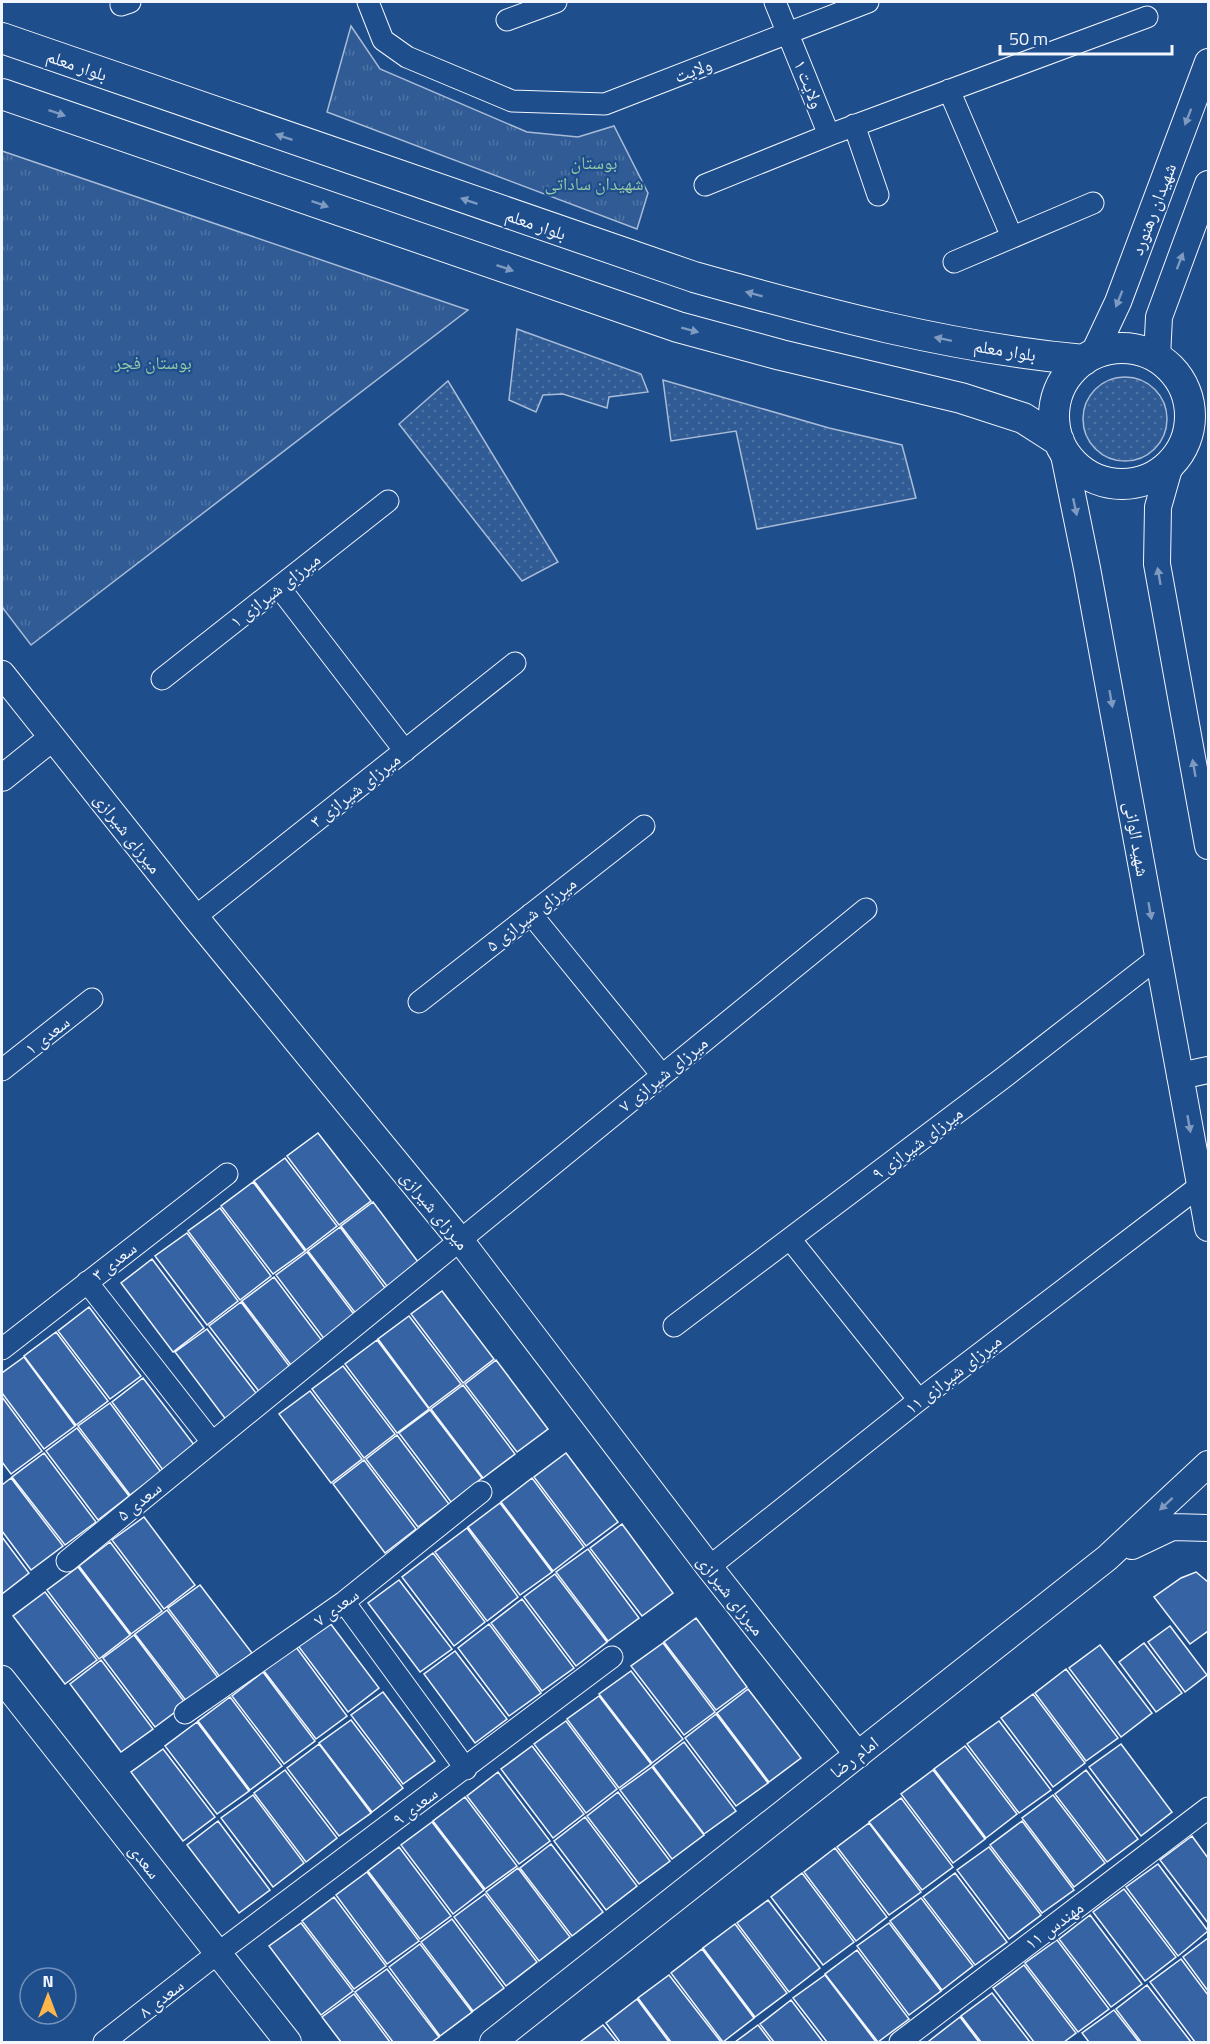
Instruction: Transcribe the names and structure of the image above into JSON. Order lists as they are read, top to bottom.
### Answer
{
  "streets": {
    "main road": ["بلوار معلم"],
    "street": [
      "ولایت",
      "ولایت ۱",
      "شهیدان رهنورد",
      "میرزای شیرازی ۱",
      "میرزای شیرازی ۳",
      "میرزای شیرازی",
      "شهید الوانی",
      "میرزای شیرازی ۵",
      "سعدی ۱",
      "میرزای شیرازی ۷",
      "میرزای شیرازی ۹",
      "سعدی ۳",
      "میرزای شیرازی ۱۱",
      "سعدی ۵",
      "سعدی ۷",
      "امام رضا",
      "سعدی ۹",
      "سعدی",
      "مهندس ۱۱",
      "سعدی ۸"
    ]
  },
  "crossings": [
    ["بلوار معلم", "شهیدان رهنورد"],
    ["بلوار معلم", "شهید الوانی"],
    ["ولایت", "ولایت ۱"],
    ["شهیدان رهنورد", "شهید الوانی"],
    ["میرزای شیرازی ۳", "میرزای شیرازی"],
    ["میرزای شیرازی", "میرزای شیرازی ۷"],
    ["میرزای شیرازی", "میرزای شیرازی ۱۱"],
    ["میرزای شیرازی", "امام رضا"],
    ["شهید الوانی", "میرزای شیرازی ۹"],
    ["شهید الوانی", "میرزای شیرازی ۱۱"],
    ["میرزای شیرازی ۷", "سعدی ۵"],
    ["سعدی ۹", "سعدی"],
    ["سعدی ۹", "سعدی ۸"],
    ["سعدی", "سعدی ۸"]
  ],
  "parks": ["بوستان شهیدان ساداتی", "بوستان فجر"],
  "scale_bar": "50 m",
  "north": "top"
}
